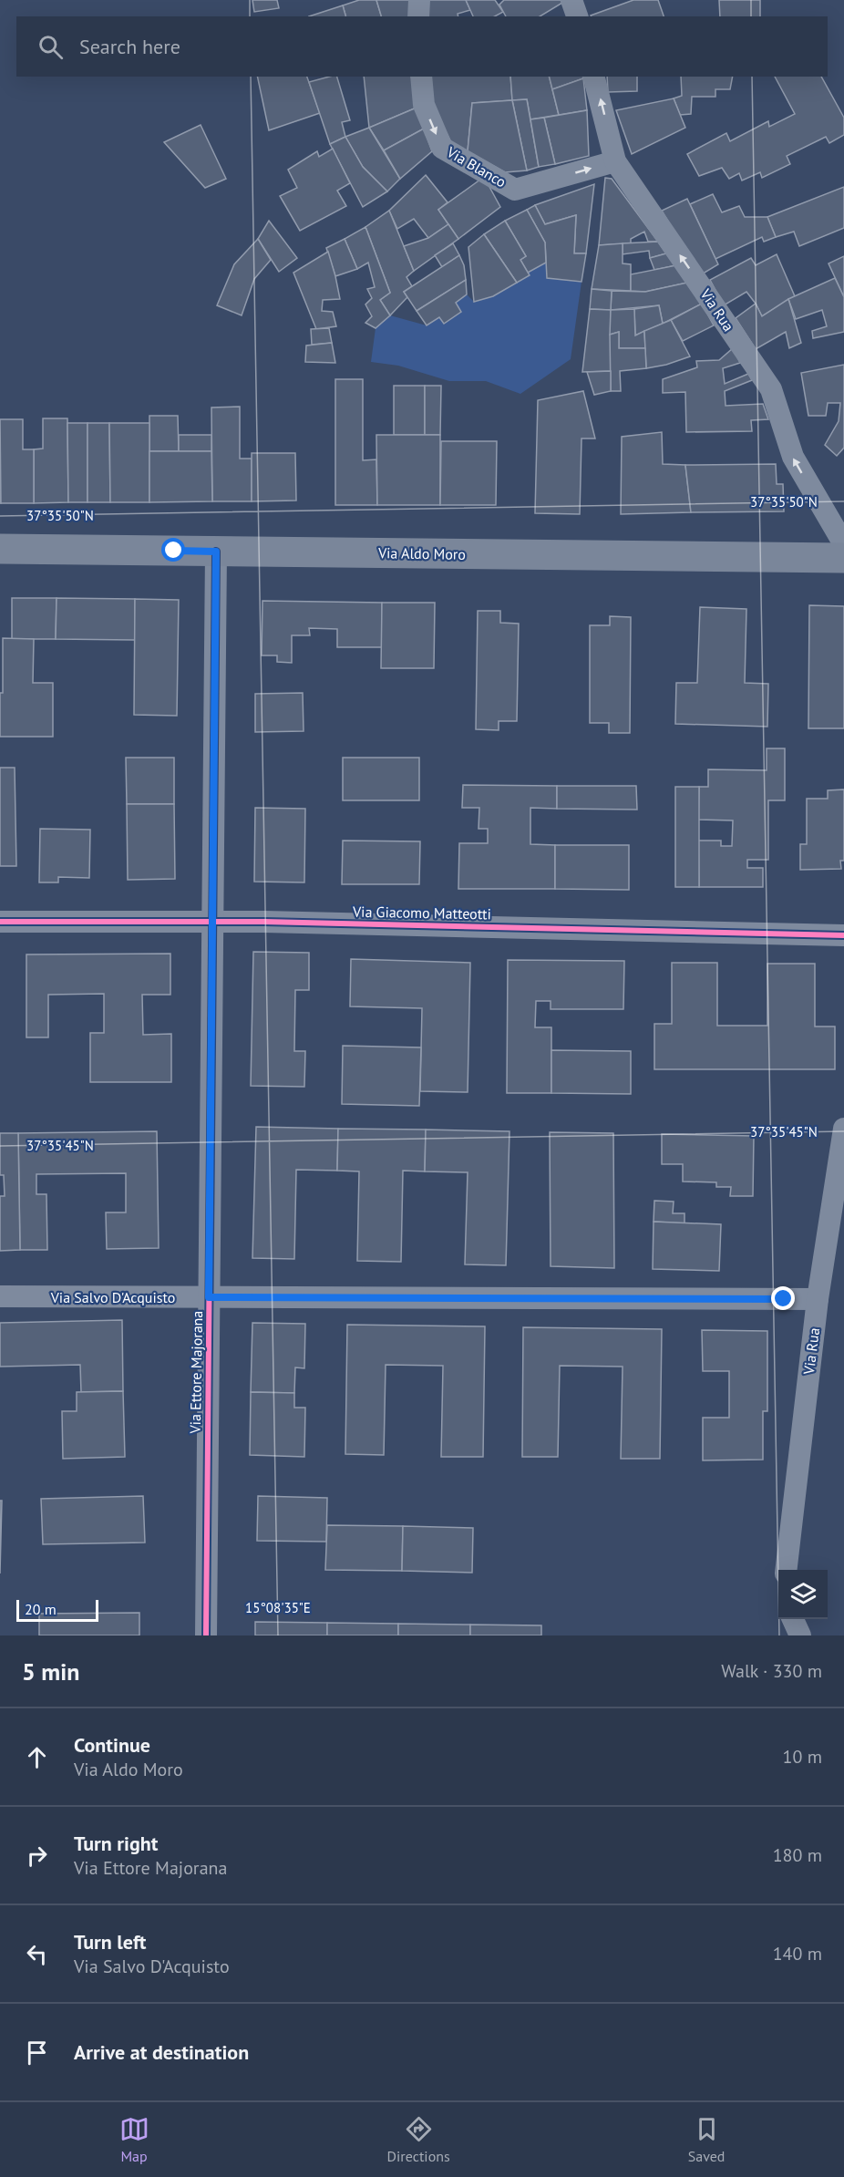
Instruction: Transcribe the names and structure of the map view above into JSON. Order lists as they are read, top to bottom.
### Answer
{
  "streets": {
    "street": [
      "Via Blanco",
      "Via Rua",
      "Via Aldo Moro",
      "Via Giacomo Matteotti",
      "Via Salvo D'Acquisto",
      "Via Ettore Majorana"
    ]
  },
  "crossings": [
    ["Via Blanco", "Via Rua"],
    ["Via Rua", "Via Salvo D'Acquisto"],
    ["Via Aldo Moro", "Via Ettore Majorana"],
    ["Via Giacomo Matteotti", "Via Ettore Majorana"],
    ["Via Salvo D'Acquisto", "Via Ettore Majorana"]
  ],
  "one_way": ["Via Blanco", "Via Rua"],
  "scale_bar": "20 m",
  "page": {
    "search": "Search here",
    "scale": "20 m",
    "heading": ["5 min", "Walk · 330 m"],
    "list": [
      ["Continue", "Via Aldo Moro", "10 m"],
      ["Turn right", "Via Ettore Majorana", "180 m"],
      ["Turn left", "Via Salvo D'Acquisto", "140 m"],
      "Arrive at destination"
    ],
    "nav": ["Map", "Directions", "Saved"]
  },
  "coordinates": ["37°35'50\"N", "37°35'45\"N", "15°08'35\"E"]
}
